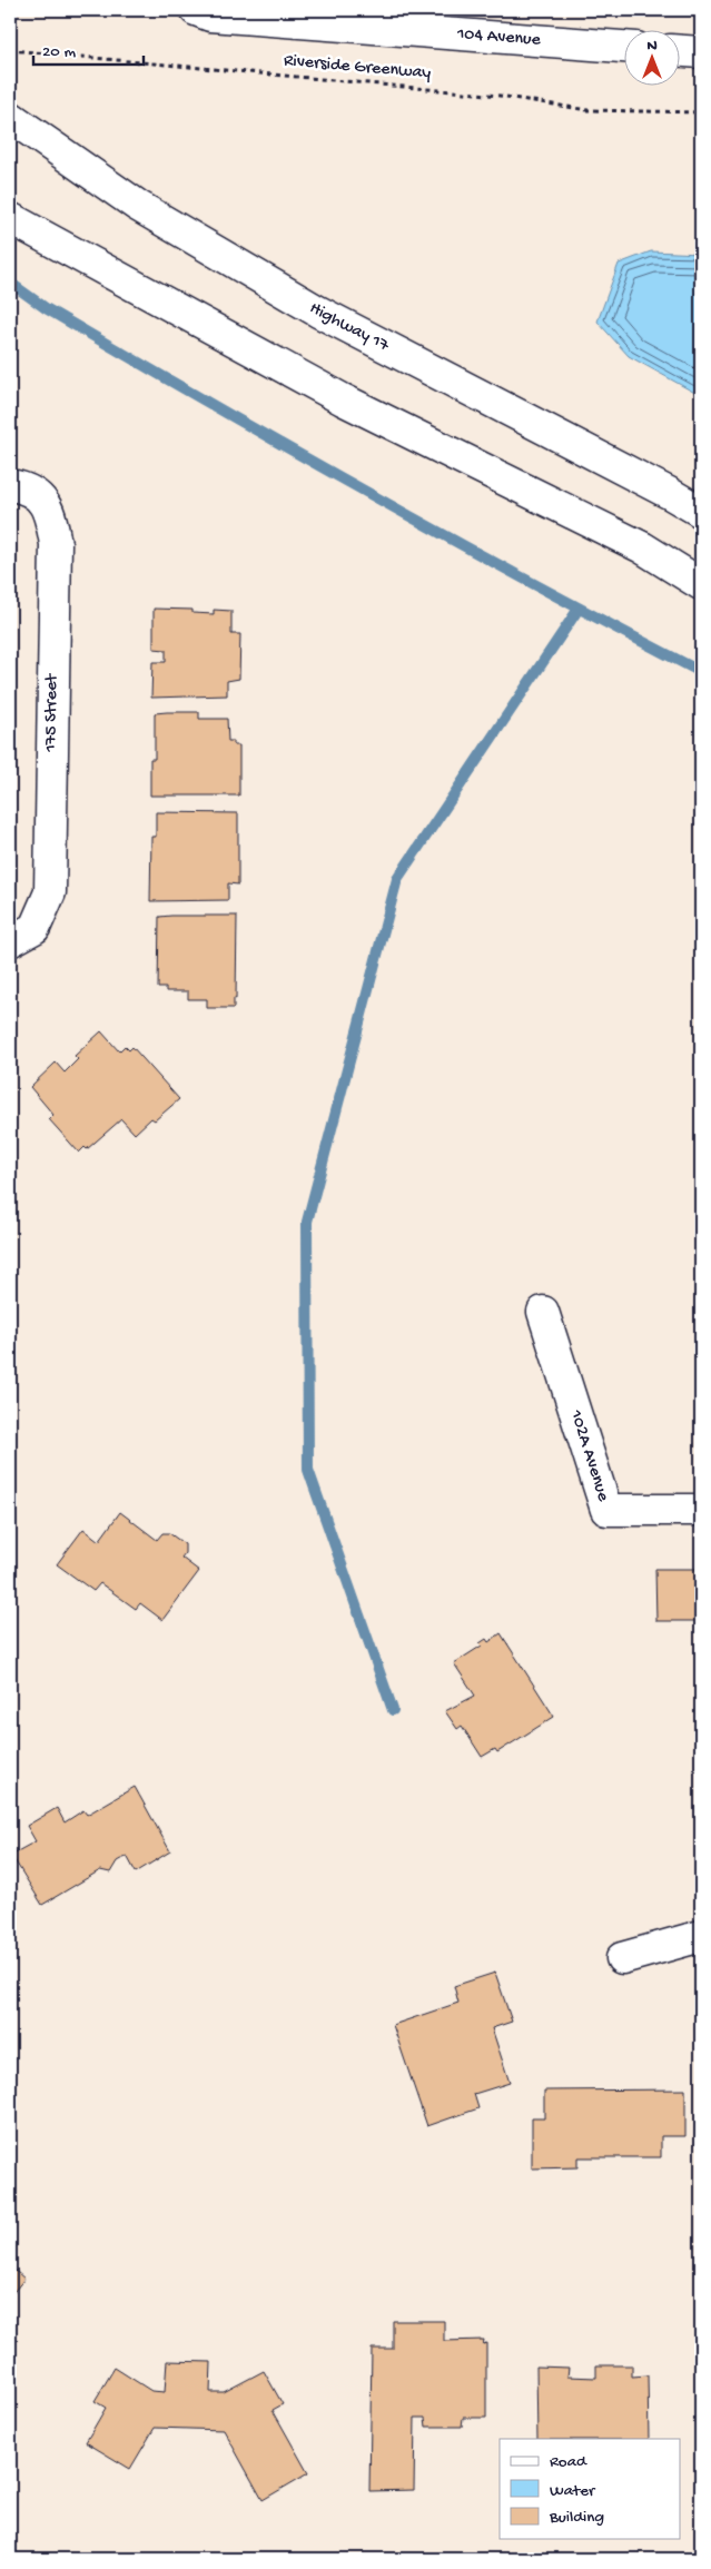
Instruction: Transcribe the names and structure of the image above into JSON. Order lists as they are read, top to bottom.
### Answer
{
  "streets": {
    "main road": [
      "104 Avenue",
      "Highway 17",
      "175 Street",
      "102A Avenue"
    ],
    "path": ["Riverside Greenway"]
  },
  "legend": ["Road", "Water", "Building"],
  "scale_bar": "20 m",
  "north": "top"
}
